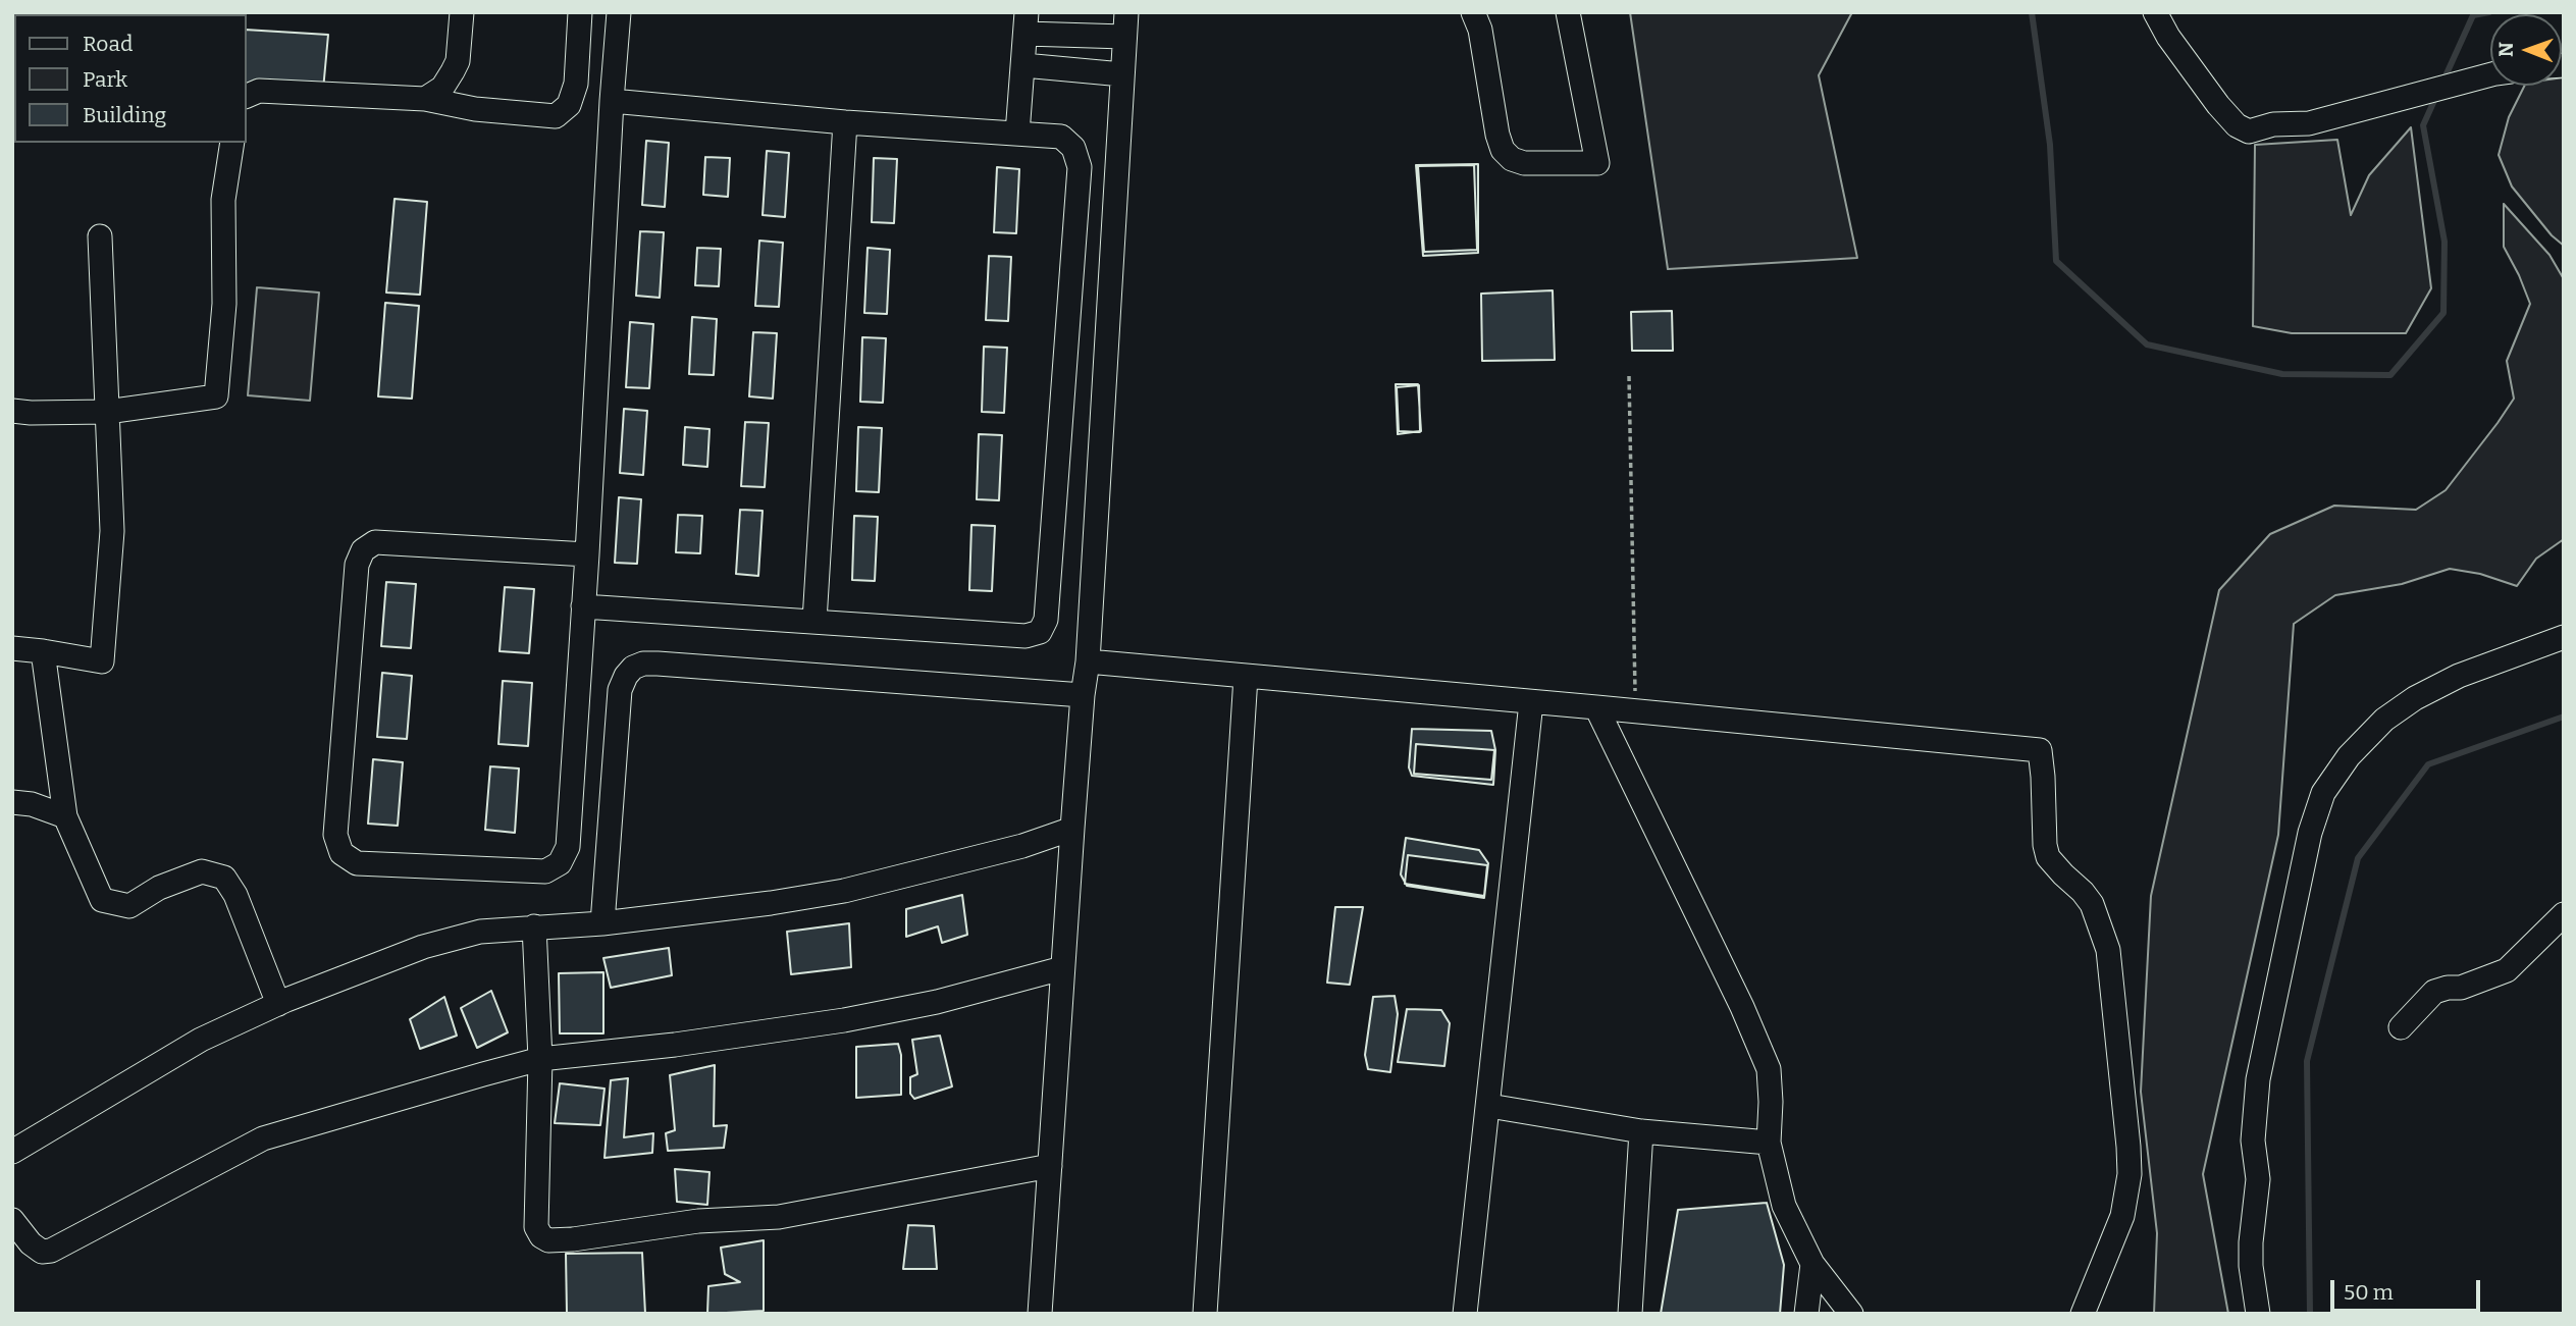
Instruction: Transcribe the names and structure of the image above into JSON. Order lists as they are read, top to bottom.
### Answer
{
  "legend": ["Road", "Park", "Building"],
  "scale_bar": "50 m",
  "north": "left"
}
